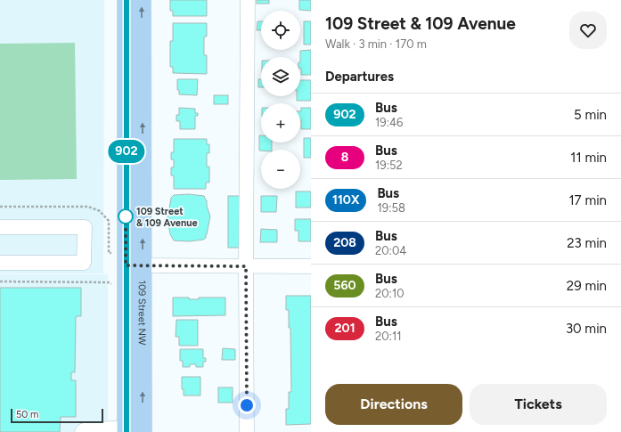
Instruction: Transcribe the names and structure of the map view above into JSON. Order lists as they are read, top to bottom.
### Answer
{
  "streets": {
    "main road": ["109 Street NW"]
  },
  "places": ["109 Street & 109 Avenue"],
  "lines": ["bus line 902"],
  "scale_bar": "50 m",
  "page": {
    "on_map": "902",
    "heading": [
      ["109 Street & 109 Avenue", "Walk · 3 min · 170 m"],
      "Departures"
    ],
    "map_buttons": ["+", "−"],
    "list": [
      {
        "mark": "902",
        "name": "Bus",
        "note": "19:46",
        "value": "5 min"
      },
      {
        "mark": "8",
        "name": "Bus",
        "note": "19:52",
        "value": "11 min"
      },
      {
        "mark": "110X",
        "name": "Bus",
        "note": "19:58",
        "value": "17 min"
      },
      {
        "mark": "208",
        "name": "Bus",
        "note": "20:04",
        "value": "23 min"
      },
      {
        "mark": "560",
        "name": "Bus",
        "note": "20:10",
        "value": "29 min"
      },
      {
        "mark": "201",
        "name": "Bus",
        "note": "20:11",
        "value": "30 min"
      }
    ],
    "buttons": ["Directions", "Tickets"],
    "scale": "50 m"
  }
}
